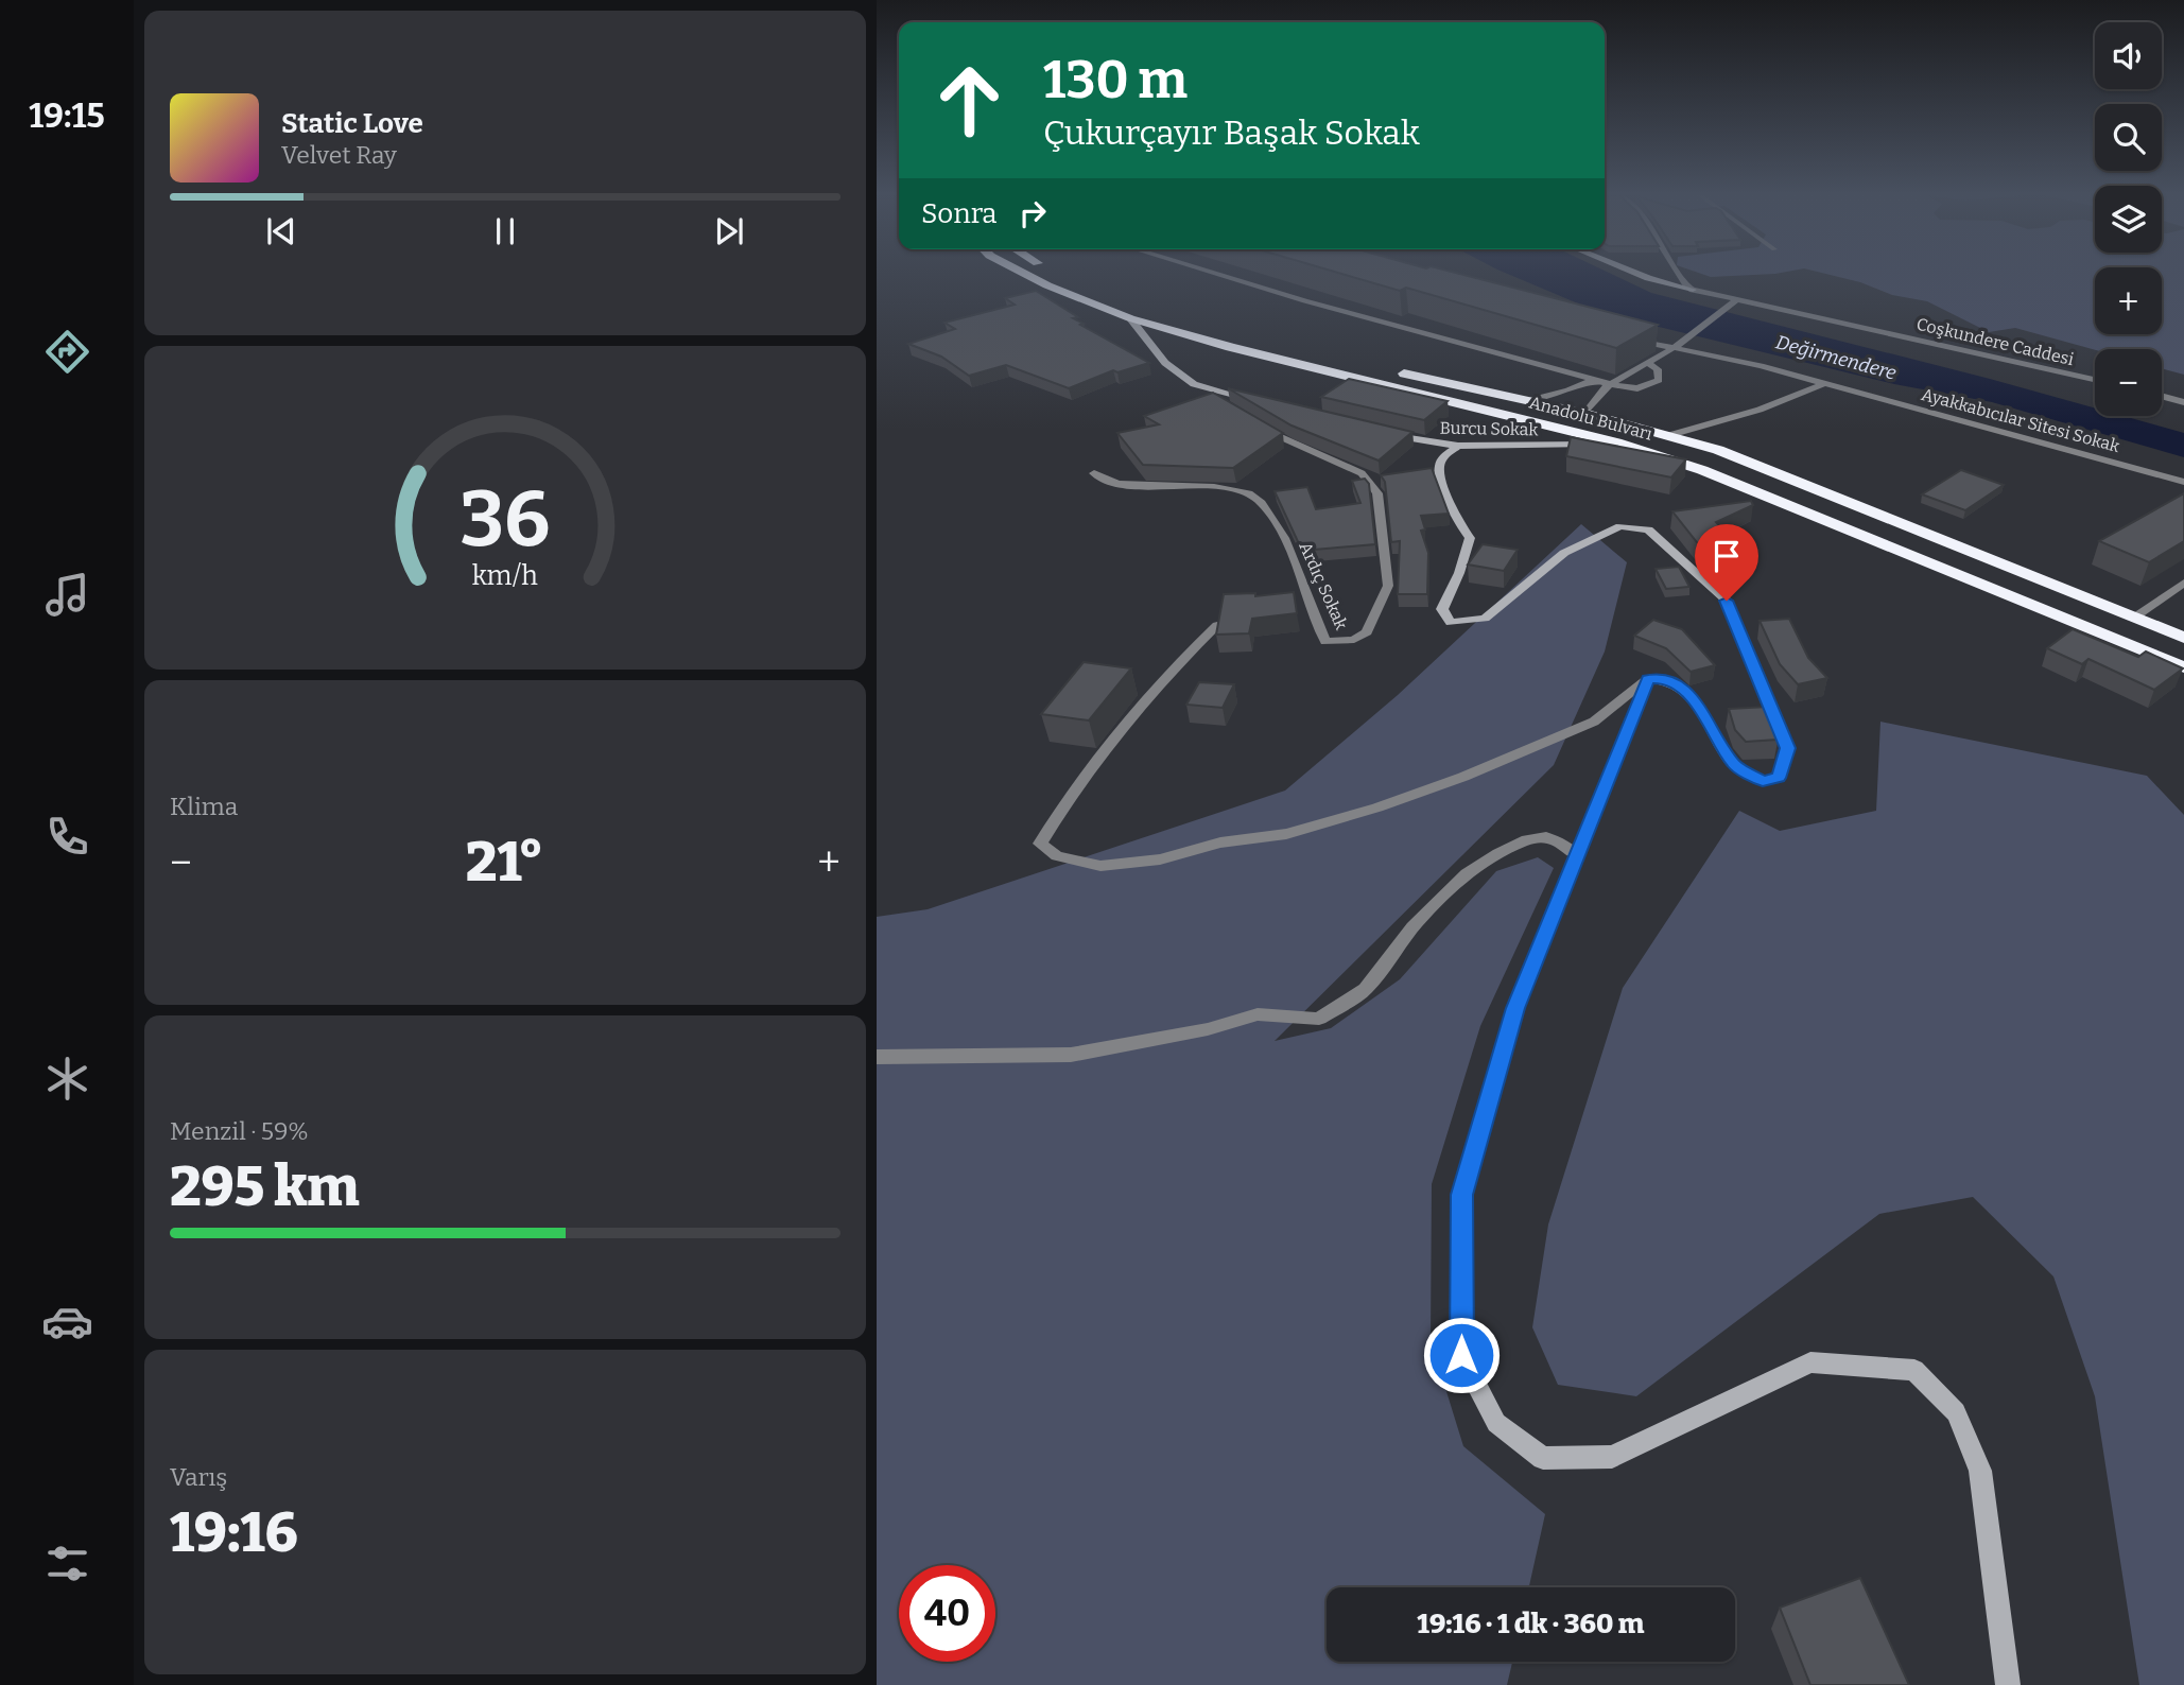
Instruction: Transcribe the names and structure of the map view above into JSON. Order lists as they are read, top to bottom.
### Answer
{
  "streets": {
    "highway": ["Anadolu Bulvarı"],
    "street": [
      "Coşkundere Caddesi",
      "Ayakkabıcılar Sitesi Sokak",
      "Burcu Sokak",
      "Ardıç Sokak"
    ]
  },
  "crossings": [
    ["Anadolu Bulvarı", "Burcu Sokak"]
  ],
  "water": ["Değirmendere"],
  "page": {
    "tabs": "19:15",
    "map_buttons": ["+", "−"],
    "turn": ["130 m", "Çukurçayır Başak Sokak"],
    "song": ["Static Love", "Velvet Ray"],
    "then": "Sonra",
    "tile": [
      "Klima",
      ["Menzil · 59%", "295 km"],
      ["Varış", "19:16"]
    ],
    "heat": ["−", "21°", "+"],
    "limit": "40",
    "trip": "19:16 · 1 dk · 360 m",
    "gauge": ["36", "km/h"]
  }
}
